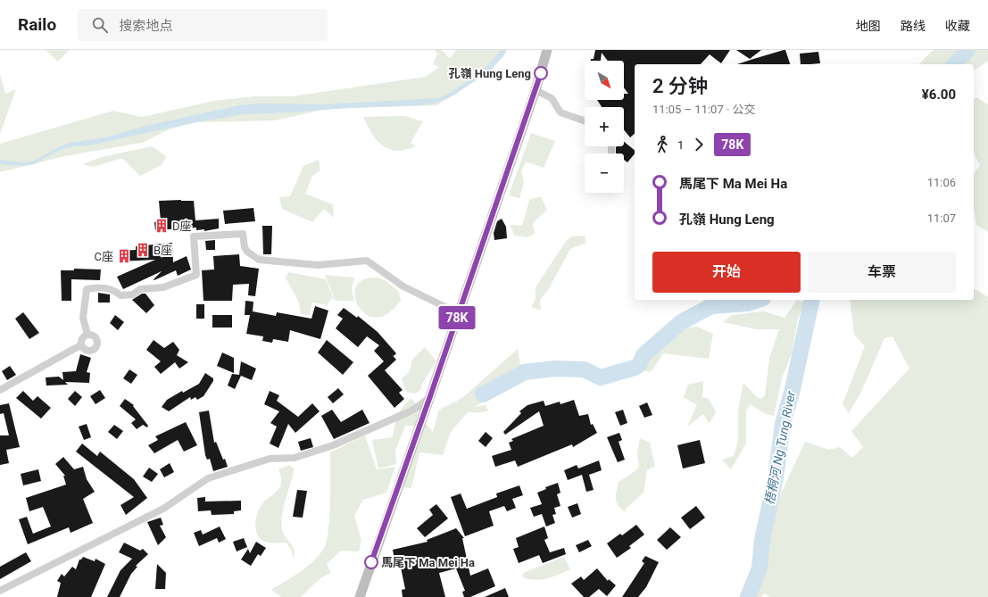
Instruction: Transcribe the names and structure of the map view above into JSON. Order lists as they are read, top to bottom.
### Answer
{
  "water": ["梧桐河 Ng Tung River"],
  "places": {
    "other": ["孔嶺 Hung Leng", "馬尾下 Ma Mei Ha"],
    "building": ["D座", "B座", "C座"]
  },
  "lines": ["bus line 78K"],
  "north": "bottom right",
  "page": {
    "header": "Railo",
    "search": "搜索地点",
    "nav": ["地图", "路线", "收藏"],
    "on_map": "78K",
    "map_buttons": ["+", "−"],
    "heading": ["2 分钟", "11:05 – 11:07 · 公交", "¥6.00"],
    "legs": ["1", "78K"],
    "list": [
      {
        "name": "馬尾下 Ma Mei Ha",
        "value": "11:06"
      },
      {
        "name": "孔嶺 Hung Leng",
        "value": "11:07"
      }
    ],
    "buttons": ["开始", "车票"]
  }
}
